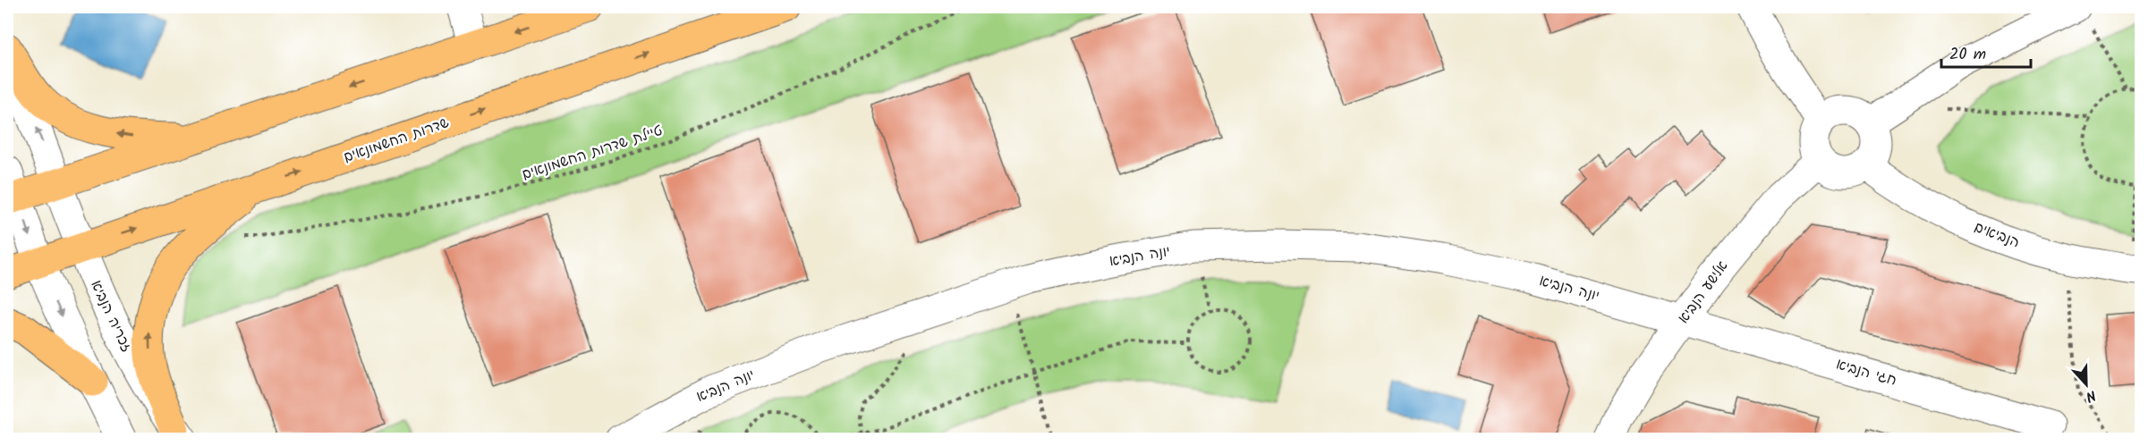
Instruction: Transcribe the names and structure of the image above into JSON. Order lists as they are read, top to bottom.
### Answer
{
  "streets": {
    "main road": ["שדרות החשמונאים"],
    "street": [
      "הנביאים",
      "יונה הנביא",
      "אלישע הנביא",
      "זכריה הנביא",
      "חגי הנביא"
    ],
    "path": ["טיילת שדרות החשמונאים"]
  },
  "crossings": [
    ["שדרות החשמונאים", "זכריה הנביא"],
    ["הנביאים", "אלישע הנביא"],
    ["יונה הנביא", "אלישע הנביא"],
    ["יונה הנביא", "חגי הנביא"],
    ["אלישע הנביא", "חגי הנביא"]
  ],
  "scale_bar": "20 m",
  "north": "bottom"
}
